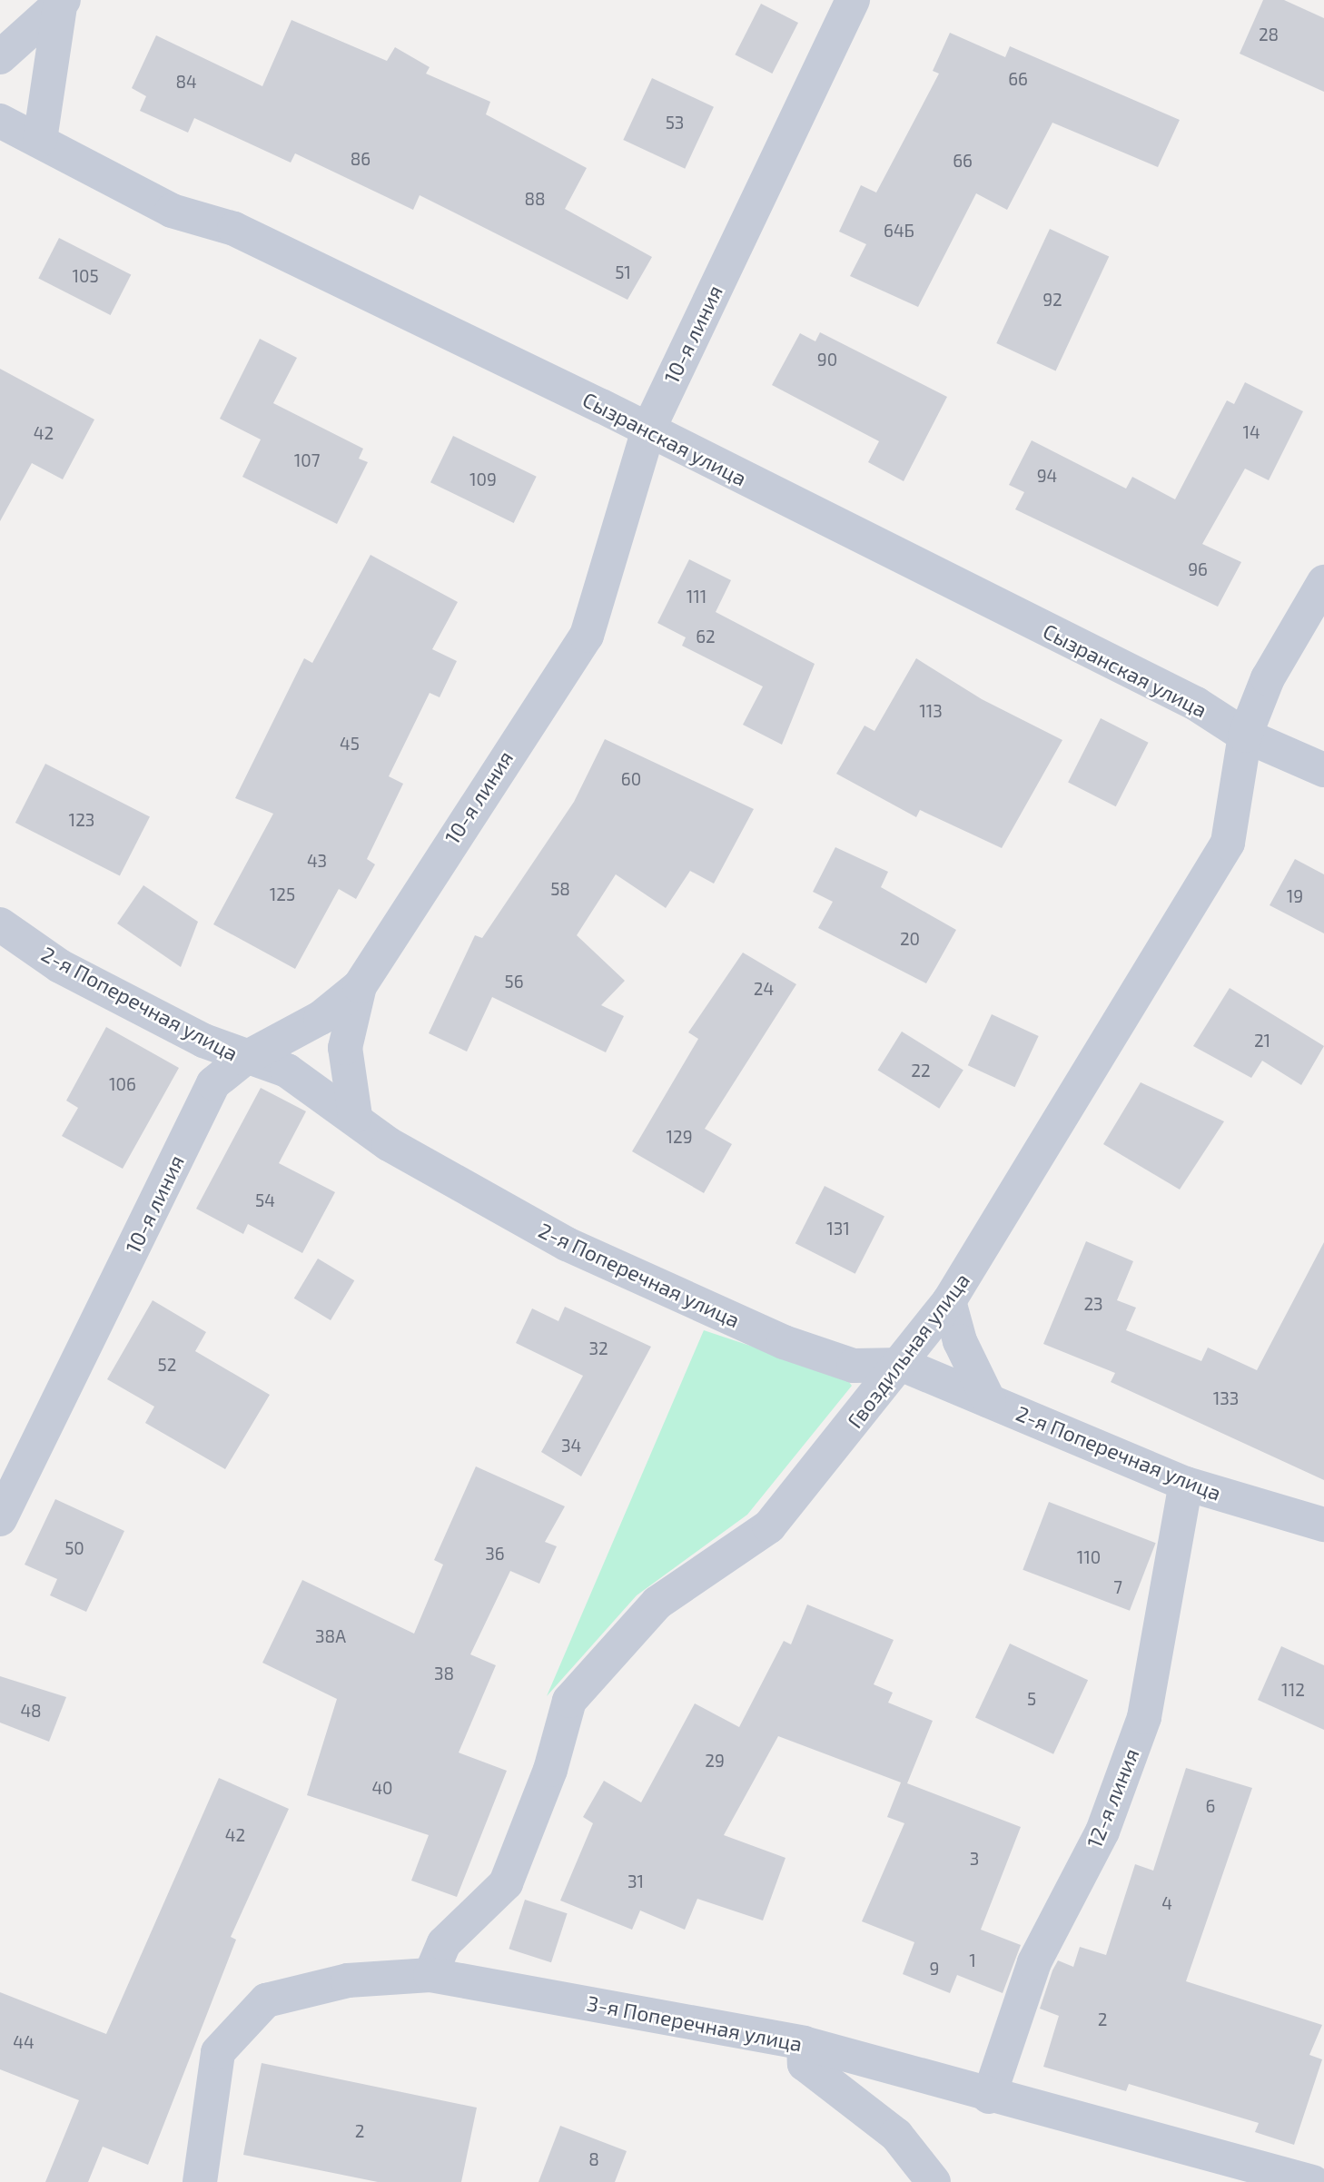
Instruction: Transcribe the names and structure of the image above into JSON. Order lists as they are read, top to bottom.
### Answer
{
  "streets": {
    "street": [
      "10-я линия",
      "Сызранская улица",
      "2-я Поперечная улица",
      "Гвоздильная улица",
      "12-я линия",
      "3-я Поперечная улица"
    ]
  },
  "crossings": [
    ["10-я линия", "Сызранская улица"],
    ["10-я линия", "2-я Поперечная улица"],
    ["Сызранская улица", "Гвоздильная улица"],
    ["2-я Поперечная улица", "Гвоздильная улица"],
    ["2-я Поперечная улица", "12-я линия"],
    ["Гвоздильная улица", "3-я Поперечная улица"],
    ["12-я линия", "3-я Поперечная улица"]
  ],
  "house_numbers": [
    "28",
    "66",
    "84",
    "53",
    "86",
    "66",
    "88",
    "64Б",
    "51",
    "105",
    "92",
    "90",
    "14",
    "42",
    "107",
    "94",
    "109",
    "96",
    "111",
    "62",
    "113",
    "45",
    "60",
    "123",
    "43",
    "58",
    "125",
    "19",
    "20",
    "56",
    "24",
    "21",
    "22",
    "106",
    "129",
    "54",
    "131",
    "23",
    "32",
    "52",
    "133",
    "34",
    "50",
    "36",
    "110",
    "7",
    "38А",
    "38",
    "112",
    "5",
    "48",
    "29",
    "40",
    "6",
    "42",
    "3",
    "31",
    "4",
    "1",
    "9",
    "2",
    "44",
    "2",
    "8"
  ]
}
